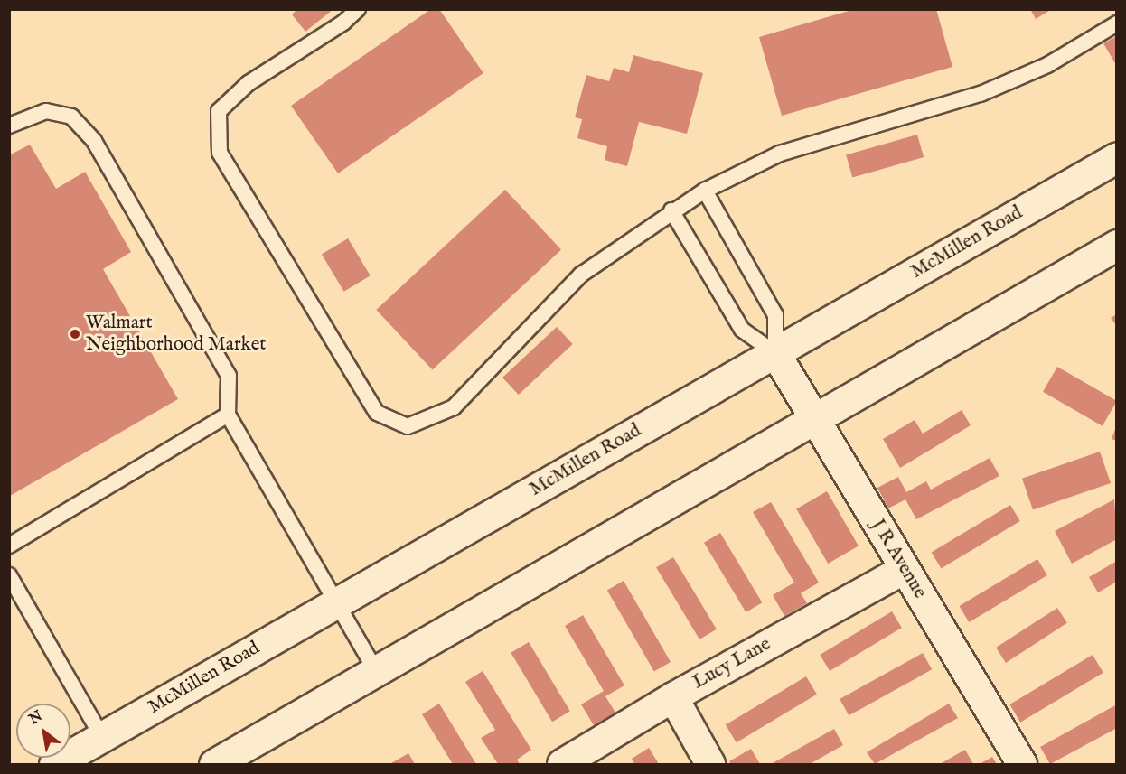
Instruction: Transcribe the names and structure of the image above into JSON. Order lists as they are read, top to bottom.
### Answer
{
  "streets": {
    "main road": ["McMillen Road"],
    "street": ["J R Avenue", "Lucy Lane"]
  },
  "crossings": [
    ["McMillen Road", "J R Avenue"],
    ["J R Avenue", "Lucy Lane"]
  ],
  "places": ["Walmart Neighborhood Market"],
  "north": "top left"
}
